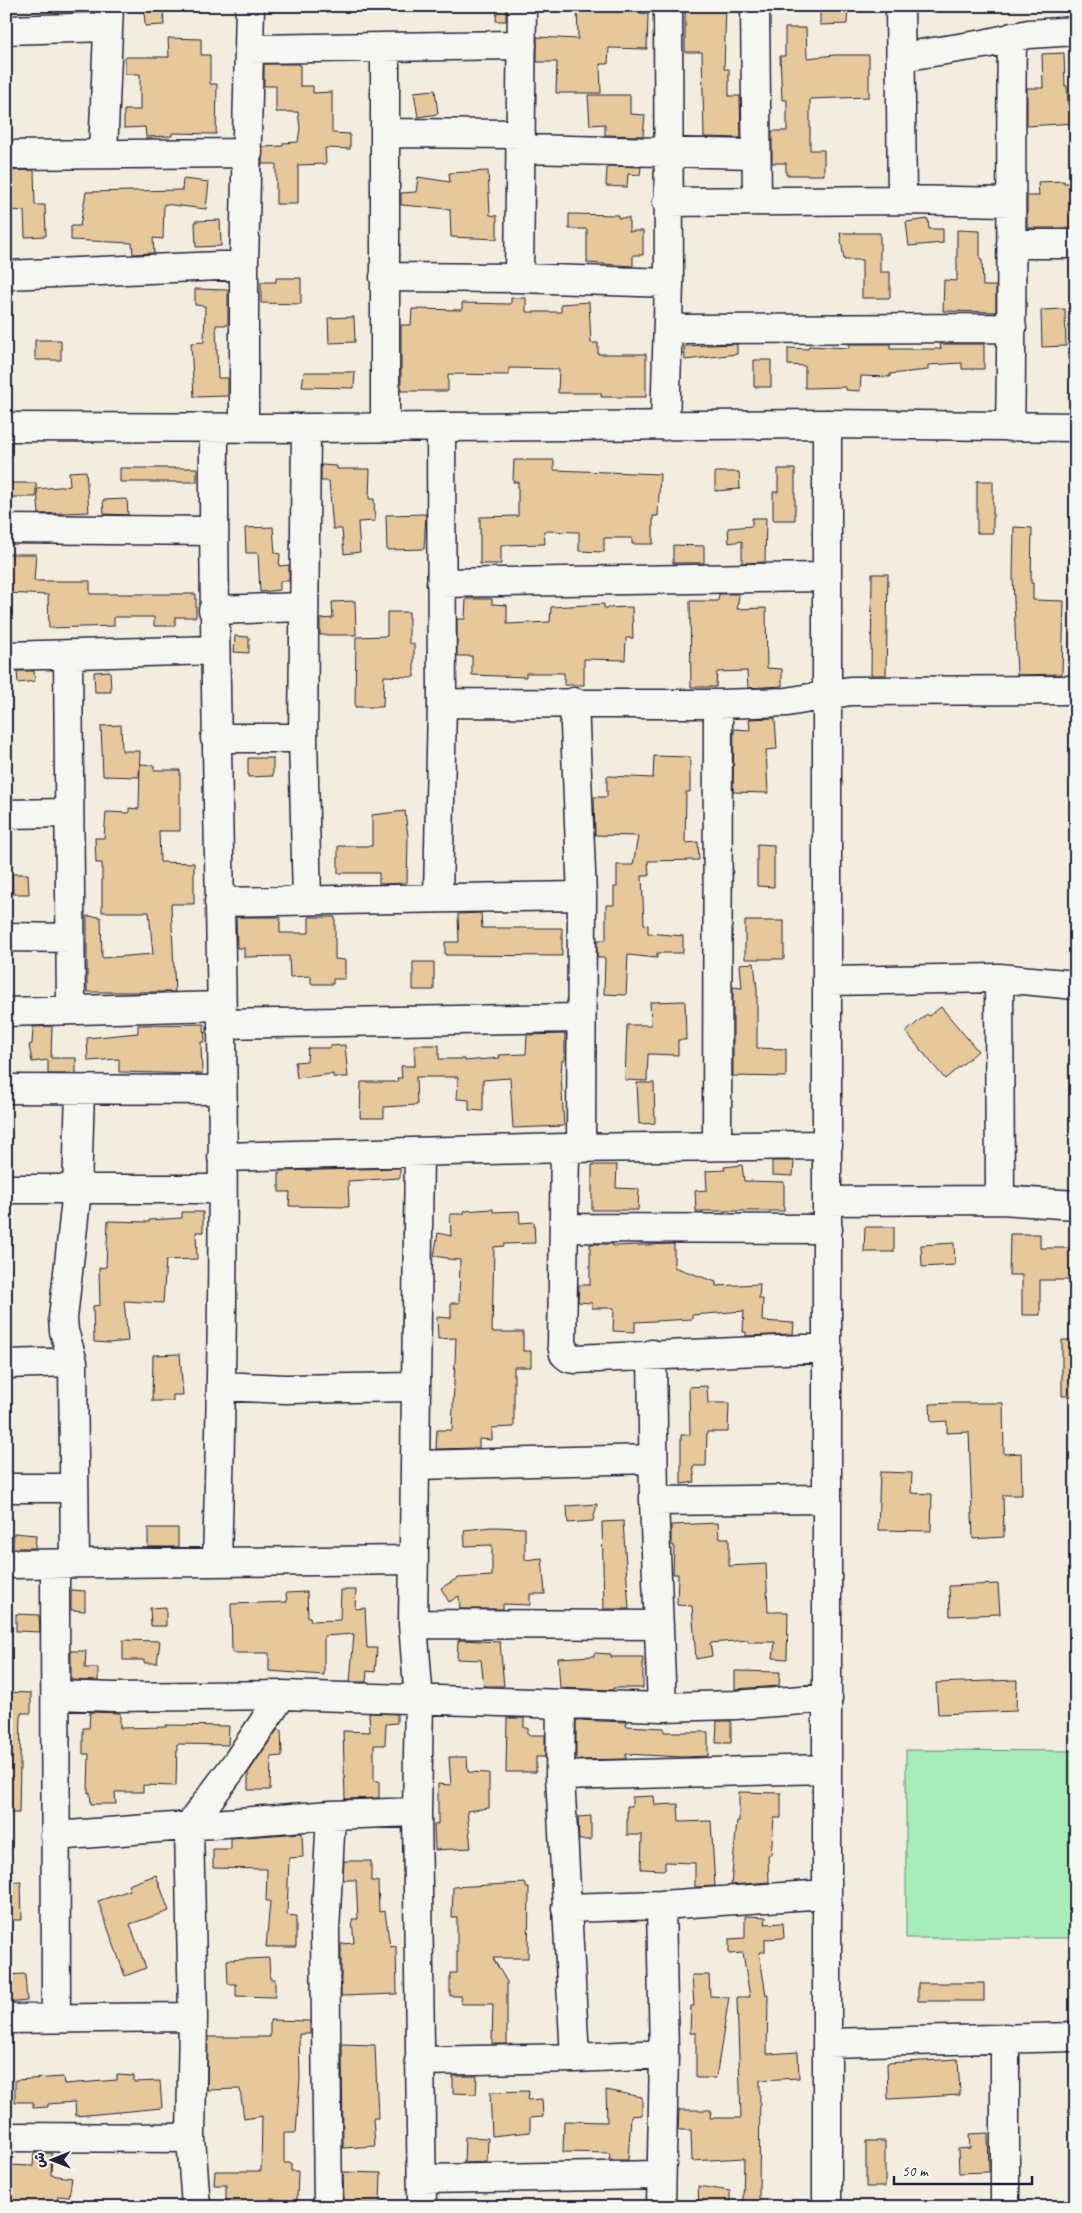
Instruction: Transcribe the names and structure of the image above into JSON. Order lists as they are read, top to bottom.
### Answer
{
  "scale_bar": "50 m",
  "north": "left"
}
